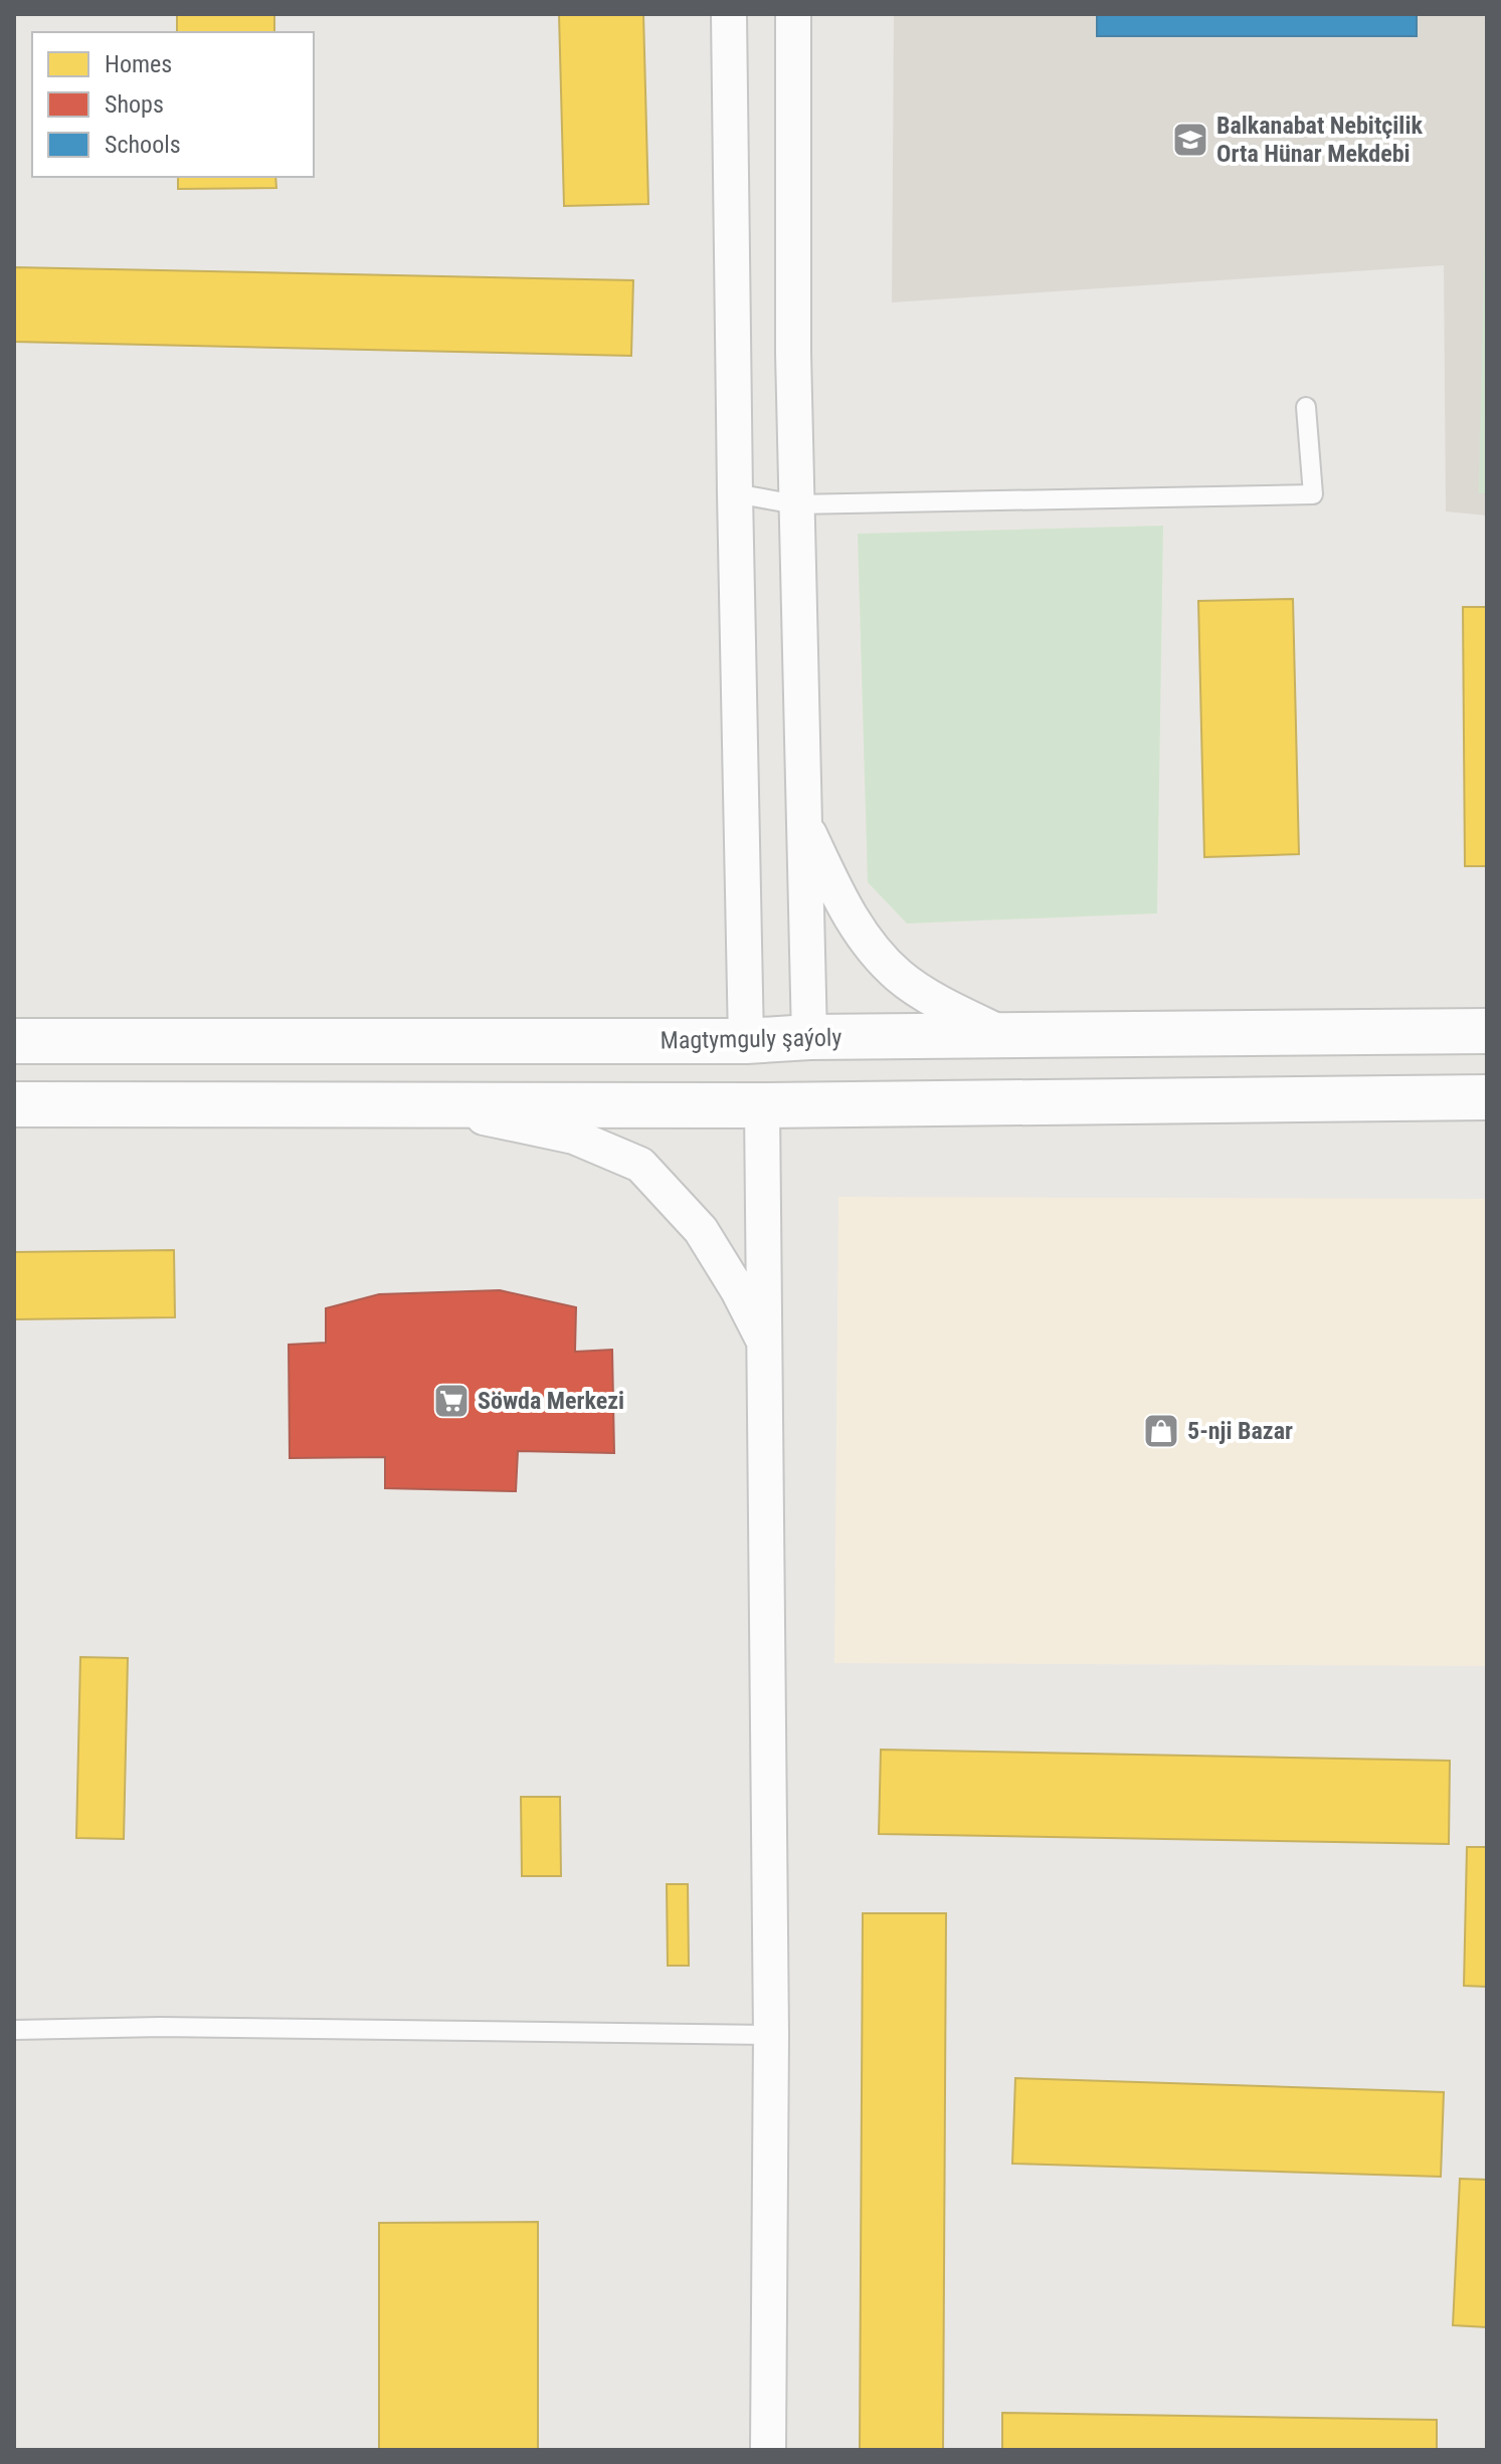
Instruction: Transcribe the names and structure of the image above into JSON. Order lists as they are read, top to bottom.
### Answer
{
  "streets": {
    "street": ["Magtymguly şaýoly"]
  },
  "places": {
    "school or university": ["Balkanabat Nebitçilik Orta Hünar Mekdebi"],
    "supermarket": ["Söwda Merkezi"],
    "shop": ["5-nji Bazar"]
  },
  "legend": ["Homes", "Shops", "Schools"]
}
